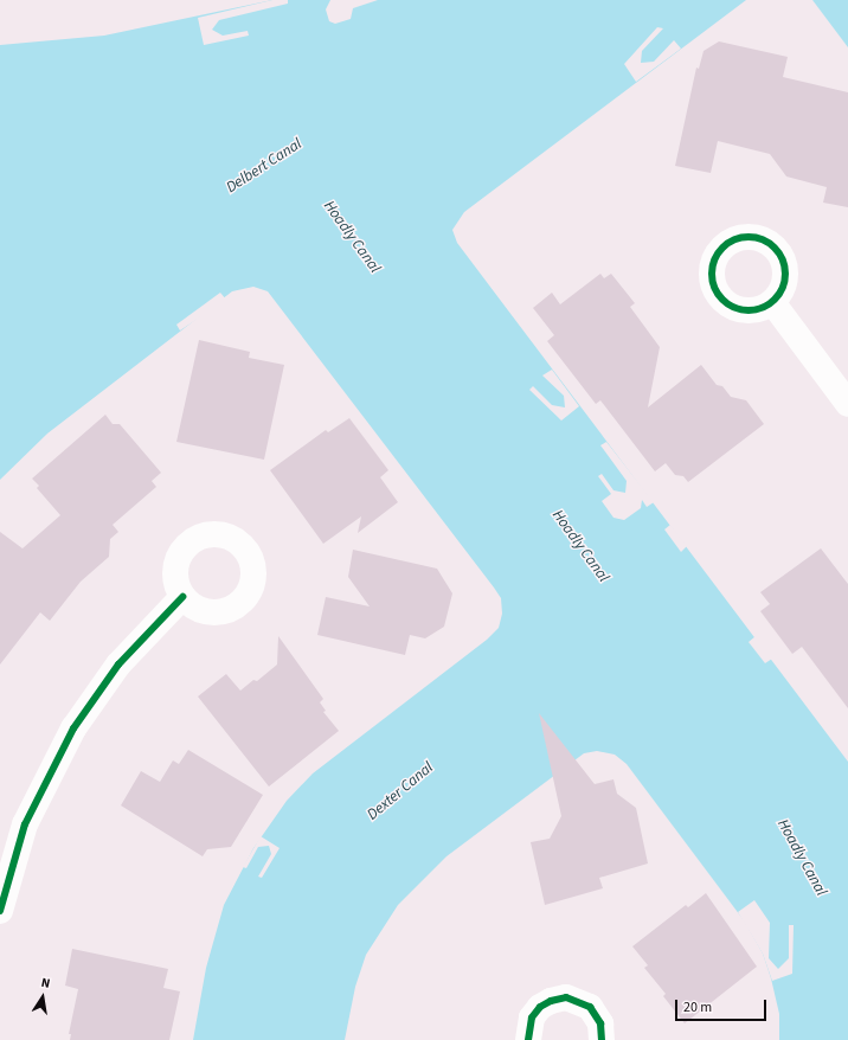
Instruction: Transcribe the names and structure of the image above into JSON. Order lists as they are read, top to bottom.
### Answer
{
  "water": ["Delbert Canal", "Hoadly Canal", "Dexter Canal"],
  "scale_bar": "20 m",
  "north": "top"
}
